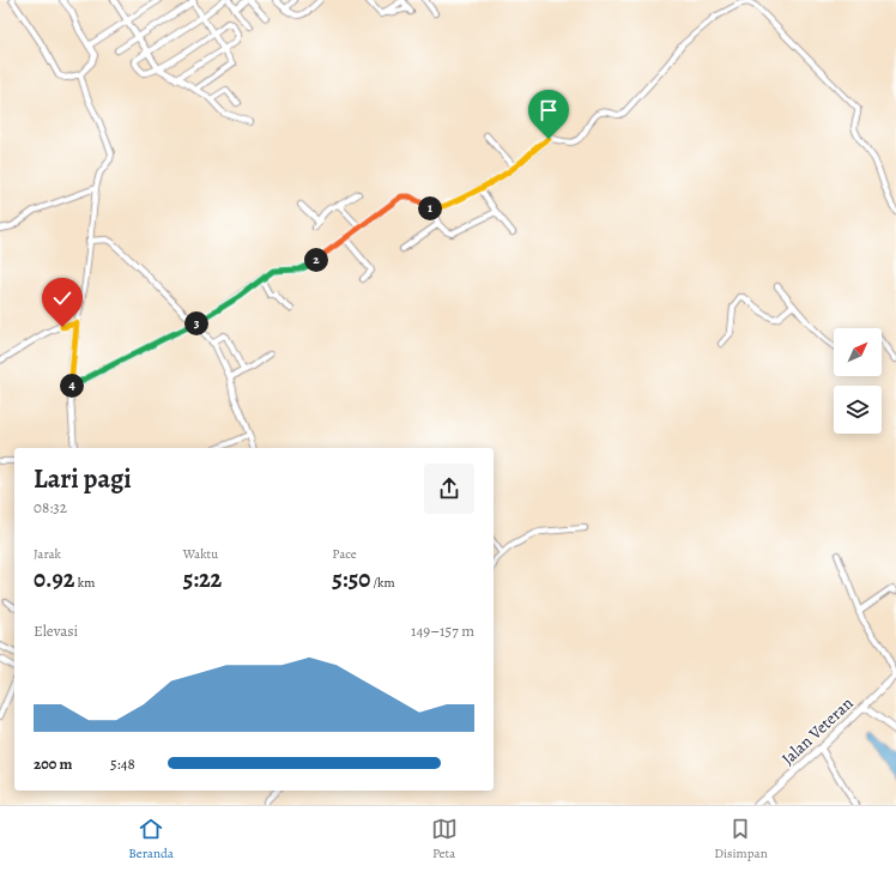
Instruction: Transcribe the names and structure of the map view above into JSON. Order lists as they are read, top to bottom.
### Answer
{
  "streets": {
    "main road": ["Jalan Veteran"]
  },
  "north": "top right",
  "page": {
    "pins": [
      "1",
      "2",
      "3",
      "4"
    ],
    "heading": ["Lari pagi", "08:32"],
    "stats": [
      ["Jarak", "0.92 km"],
      ["Waktu", "5:22"],
      ["Pace", "5:50 /km"]
    ],
    "chart": ["Elevasi", "149–157 m"],
    "list": [
      {
        "name": "200 m",
        "note": "5:48"
      }
    ],
    "tabs": ["Beranda", "Peta", "Disimpan"]
  }
}
